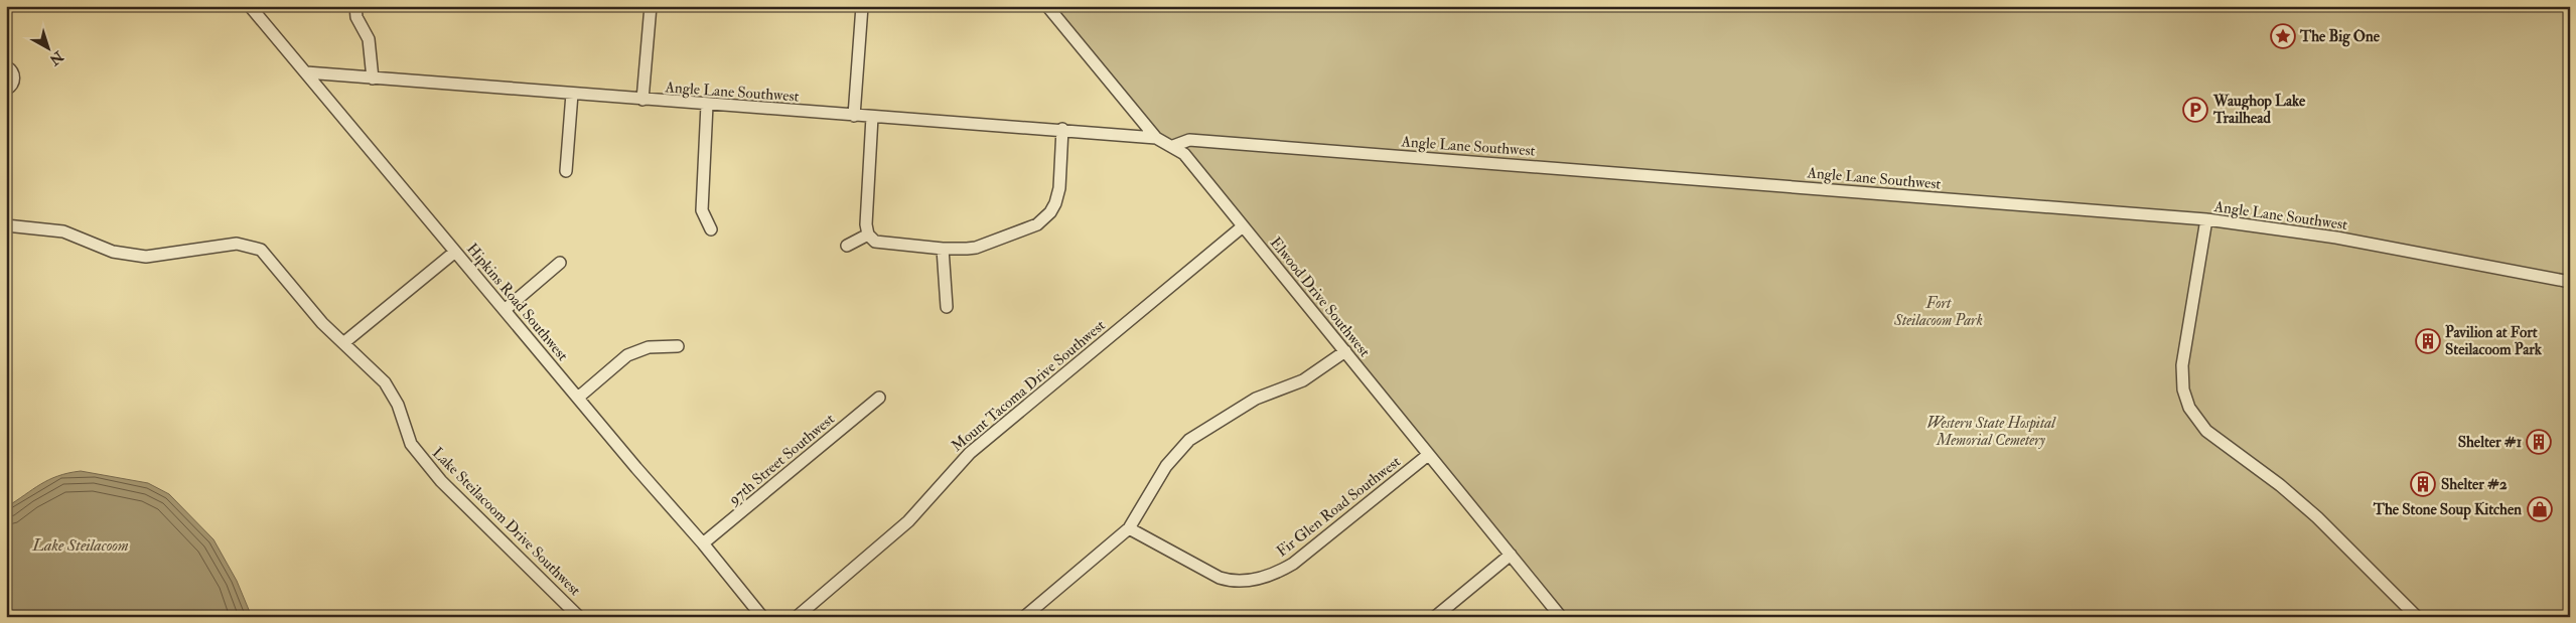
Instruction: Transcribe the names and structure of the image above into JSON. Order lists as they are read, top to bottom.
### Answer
{
  "streets": {
    "street": [
      "Angle Lane Southwest",
      "Elwood Drive Southwest",
      "Hipkins Road Southwest",
      "Mount Tacoma Drive Southwest",
      "97th Street Southwest",
      "Fir Glen Road Southwest",
      "Lake Steilacoom Drive Southwest"
    ]
  },
  "crossings": [
    ["Angle Lane Southwest", "Elwood Drive Southwest"],
    ["Angle Lane Southwest", "Hipkins Road Southwest"],
    ["Elwood Drive Southwest", "Mount Tacoma Drive Southwest"],
    ["Elwood Drive Southwest", "Fir Glen Road Southwest"],
    ["Hipkins Road Southwest", "97th Street Southwest"]
  ],
  "water": ["Lake Steilacoom"],
  "parks": ["Fort Steilacoom Park", "Western State Hospital Memorial Cemetery"],
  "places": {
    "place": ["The Big One"],
    "parking": ["Waughop Lake Trailhead"],
    "building": ["Pavilion at Fort Steilacoom Park", "Shelter #1", "Shelter #2"],
    "shop": ["The Stone Soup Kitchen"]
  },
  "north": "bottom right"
}
